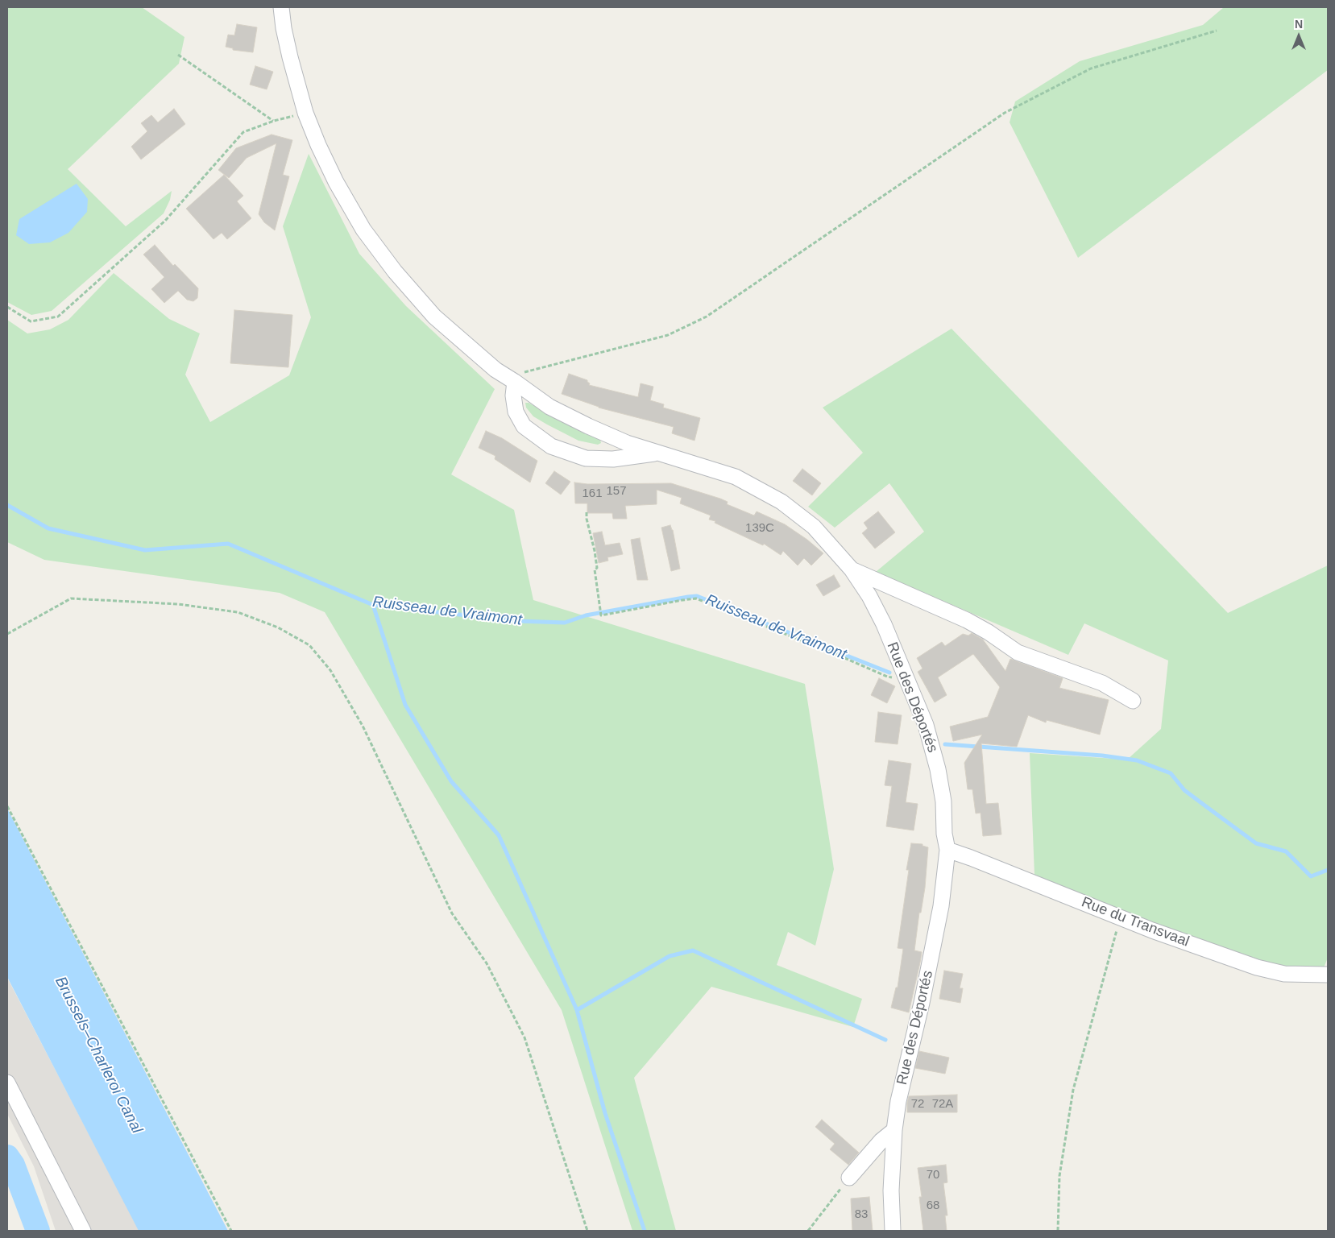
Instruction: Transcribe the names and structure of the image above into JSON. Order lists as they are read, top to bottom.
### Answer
{
  "streets": {
    "street": ["Rue des Déportés", "Rue du Transvaal"]
  },
  "crossings": [
    ["Rue des Déportés", "Rue du Transvaal"]
  ],
  "water": ["Ruisseau de Vraimont", "Brussels–Charleroi Canal"],
  "house_numbers": [
    "157",
    "161",
    "139C",
    "72",
    "72A",
    "70",
    "68",
    "83"
  ],
  "north": "top"
}
